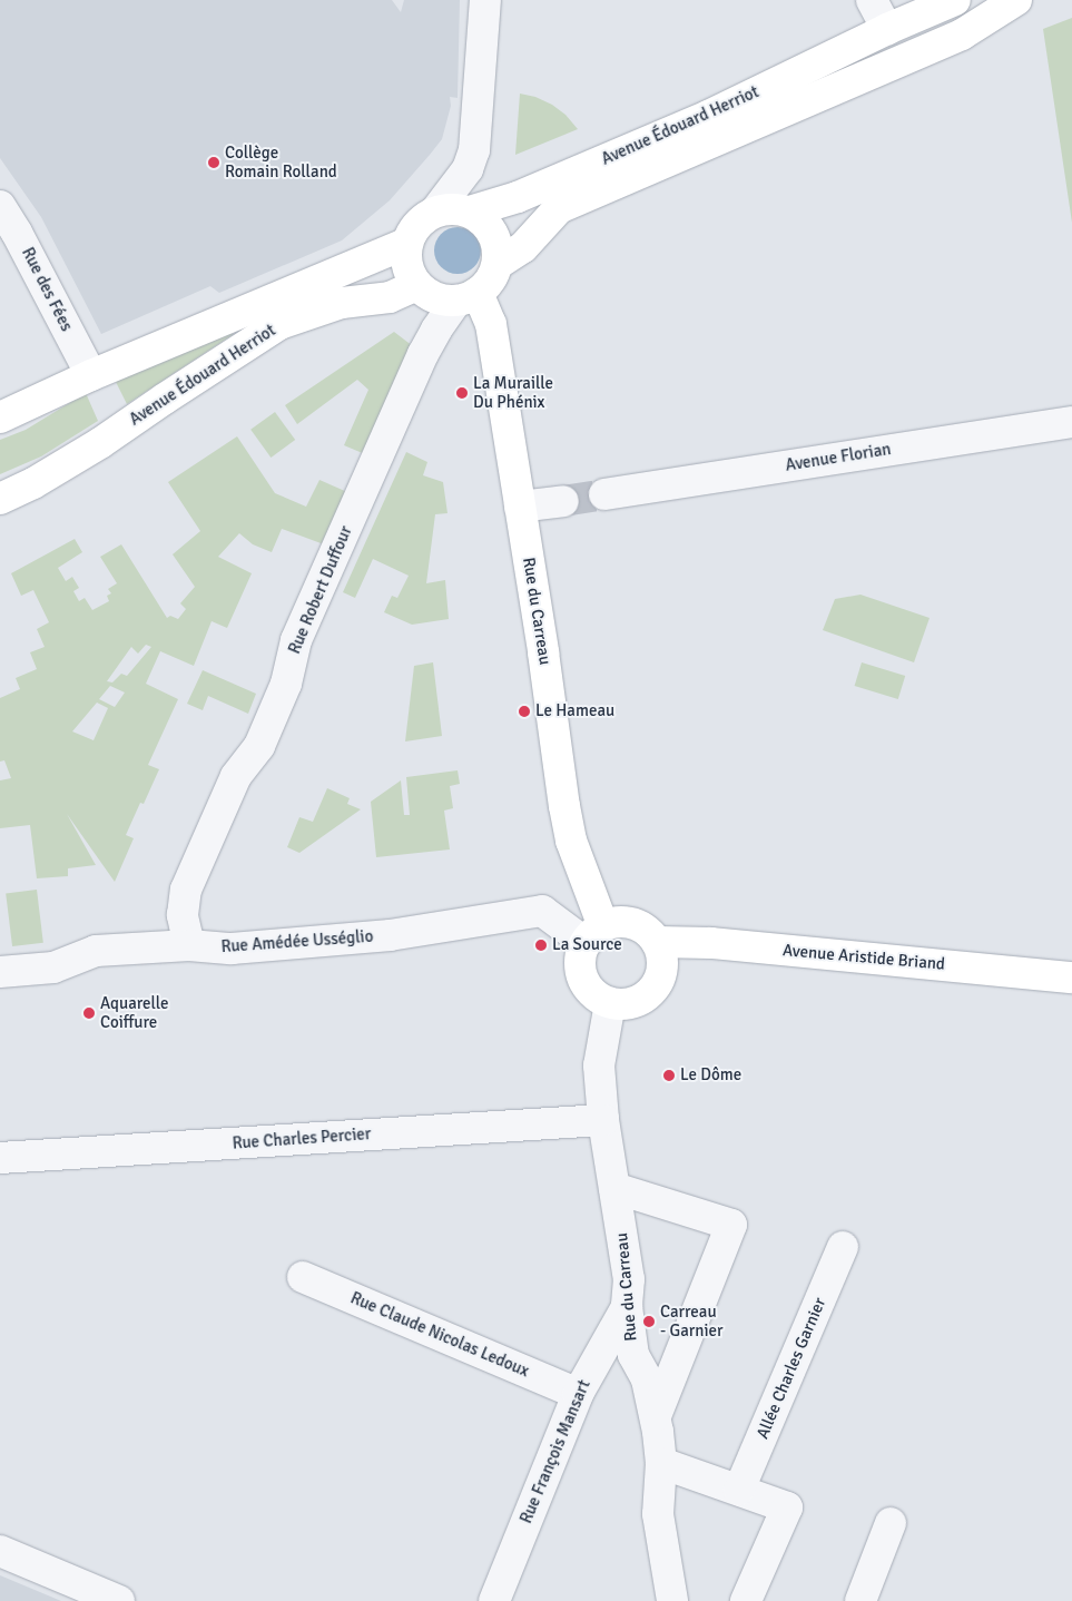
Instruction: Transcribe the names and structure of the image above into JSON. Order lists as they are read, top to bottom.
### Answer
{
  "streets": {
    "street": [
      "Avenue Édouard Herriot",
      "Rue des Fées",
      "Avenue Florian",
      "Rue Robert Duffour",
      "Rue du Carreau",
      "Rue Amédée Usséglio",
      "Avenue Aristide Briand",
      "Rue Charles Percier",
      "Rue Claude Nicolas Ledoux",
      "Allée Charles Garnier",
      "Rue François Mansart"
    ]
  },
  "crossings": [
    ["Avenue Édouard Herriot", "Rue des Fées"],
    ["Avenue Édouard Herriot", "Rue Robert Duffour"],
    ["Avenue Édouard Herriot", "Rue du Carreau"],
    ["Rue Robert Duffour", "Rue du Carreau"],
    ["Rue Robert Duffour", "Rue Amédée Usséglio"],
    ["Rue du Carreau", "Rue Amédée Usséglio"],
    ["Rue du Carreau", "Avenue Aristide Briand"],
    ["Rue du Carreau", "Rue Charles Percier"],
    ["Rue du Carreau", "Rue François Mansart"],
    ["Rue Amédée Usséglio", "Avenue Aristide Briand"],
    ["Rue Claude Nicolas Ledoux", "Rue François Mansart"]
  ],
  "places": [
    "Collège Romain Rolland",
    "La Muraille Du Phénix",
    "Le Hameau",
    "La Source",
    "Aquarelle Coiffure",
    "Le Dôme",
    "Carreau - Garnier"
  ]
}
